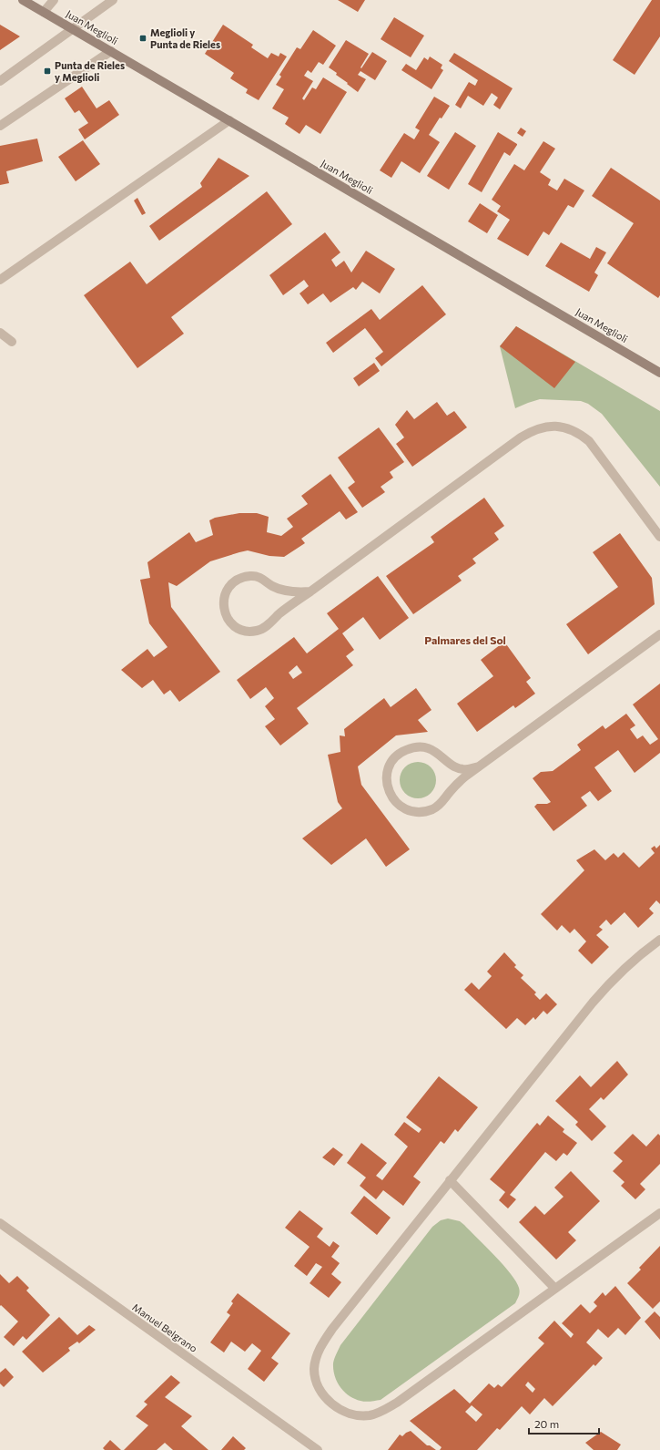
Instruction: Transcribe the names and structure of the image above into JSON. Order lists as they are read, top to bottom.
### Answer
{
  "streets": {
    "main road": ["Juan Meglioli"],
    "street": ["Manuel Belgrano"]
  },
  "districts": ["Palmares del Sol"],
  "places": {
    "transit": ["Meglioli y Punta de Rieles", "Punta de Rieles y Meglioli"]
  },
  "scale_bar": "20 m"
}
